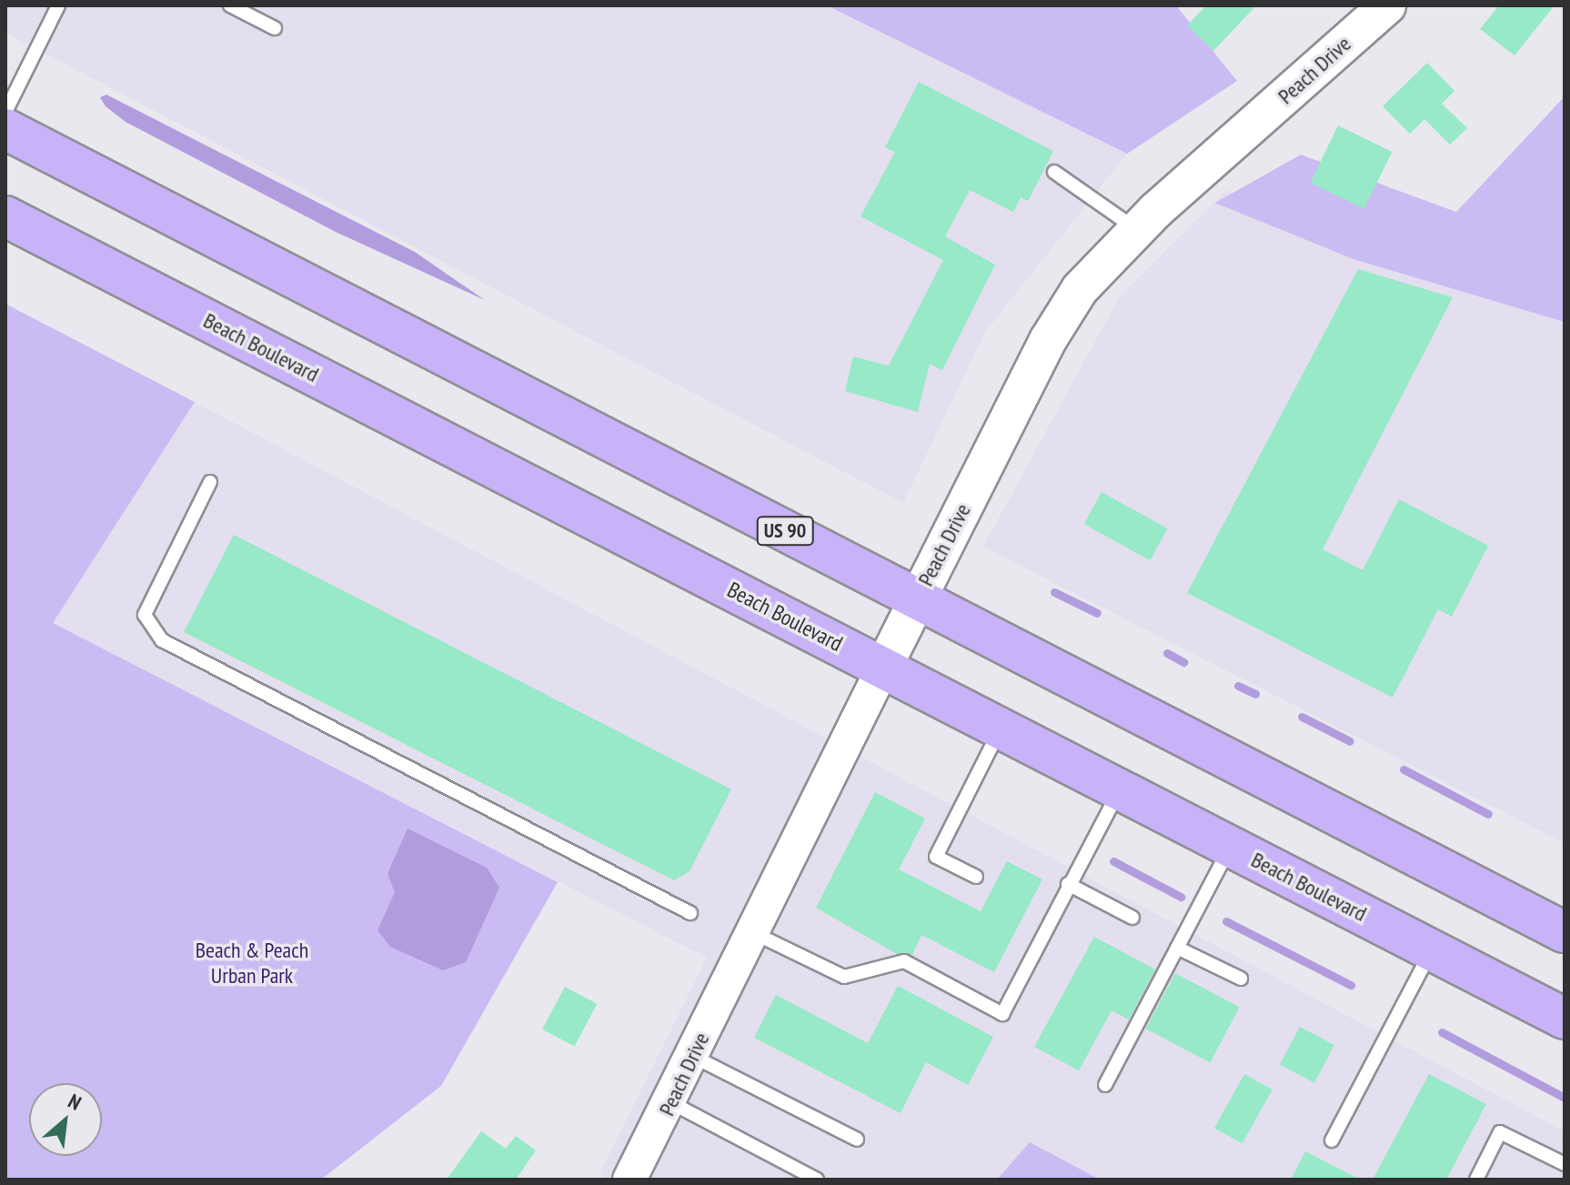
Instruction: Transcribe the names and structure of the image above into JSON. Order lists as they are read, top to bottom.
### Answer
{
  "streets": {
    "highway": ["Beach Boulevard", "US 90"],
    "main road": ["Peach Drive"]
  },
  "crossings": [
    ["Peach Drive", "Beach Boulevard"],
    ["Peach Drive", "US 90"]
  ],
  "parks": ["Beach & Peach Urban Park"],
  "north": "top right"
}
